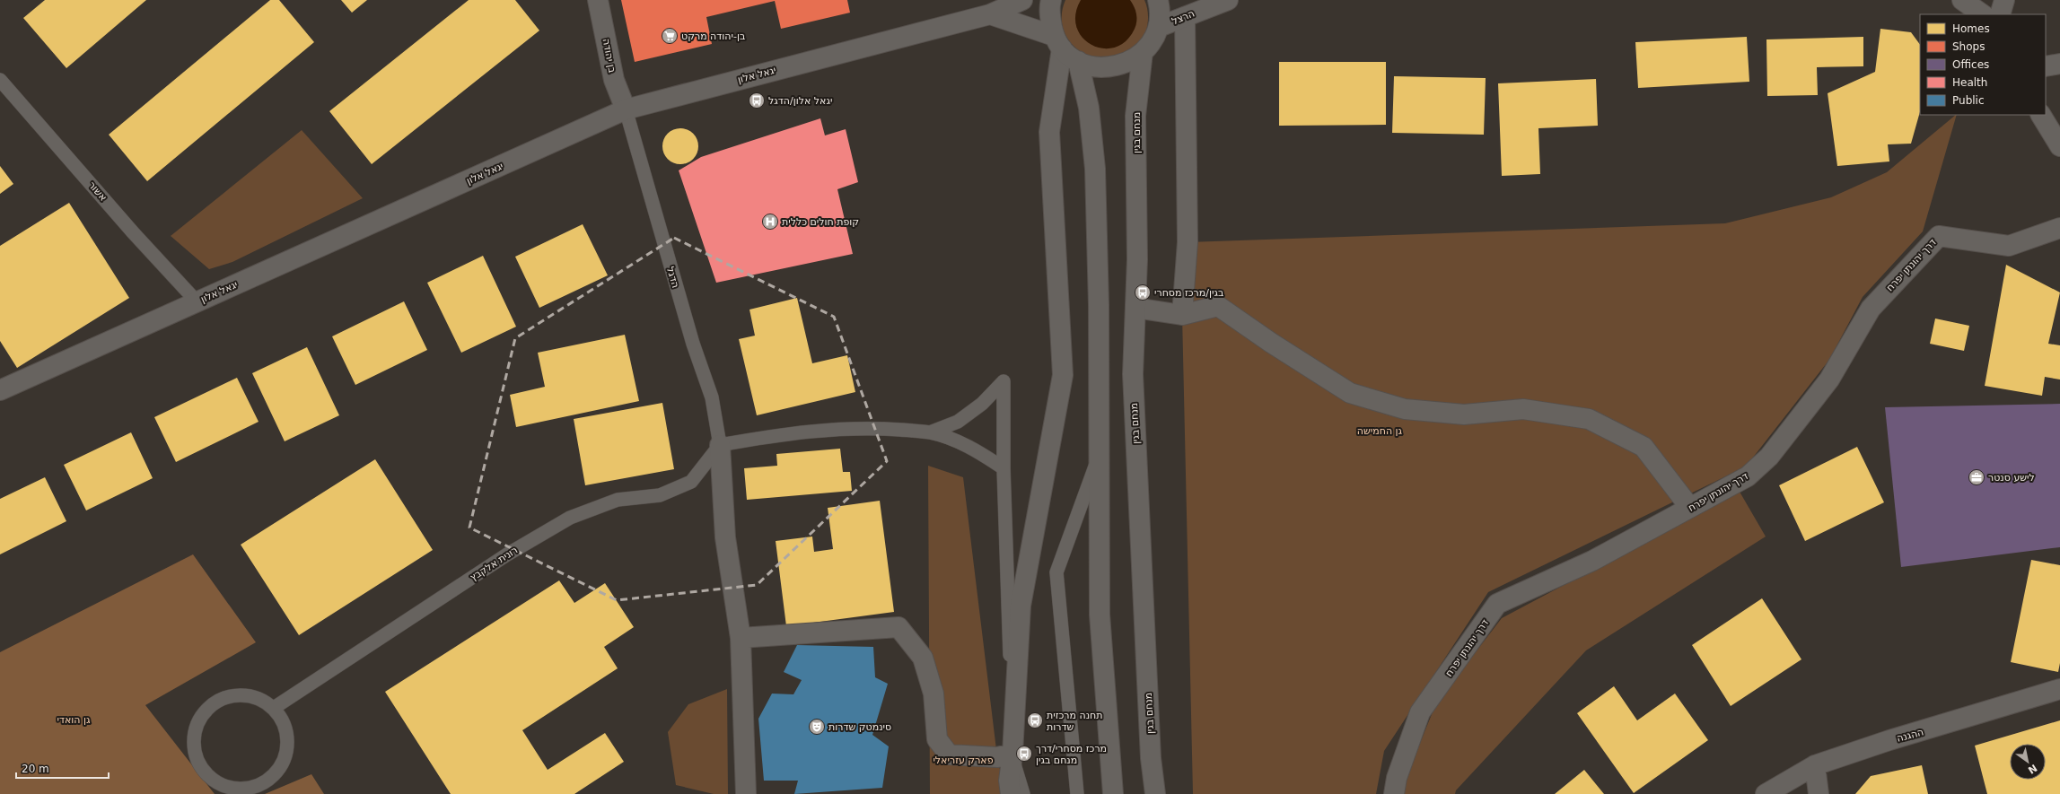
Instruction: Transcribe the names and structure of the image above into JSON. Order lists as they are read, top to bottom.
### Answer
{
  "streets": {
    "street": [
      "הרצל",
      "בן יהודה",
      "יגאל אלון",
      "מנחם בגין",
      "דרך יהונתן יפרח",
      "ההגנה"
    ],
    "lane": ["אשור", "הדגל", "רונית אלקבץ"]
  },
  "crossings": [
    ["בן יהודה", "יגאל אלון"],
    ["בן יהודה", "הדגל"],
    ["יגאל אלון", "אשור"],
    ["יגאל אלון", "הדגל"],
    ["הדגל", "רונית אלקבץ"]
  ],
  "parks": ["גן החמישה", "גן הואדי", "פארק עזריאלי"],
  "places": {
    "supermarket": ["בן-יהודה מרקט"],
    "bus stop": [
      "יגאל אלון/הדגל",
      "בגין/מרכז מסחרי",
      "תחנה מרכזית שדרות",
      "מרכז מסחרי/דרך מנחם בגין"
    ],
    "hospital": ["קופת חולים כללית"],
    "office": ["לישע סנטר"],
    "theatre": ["סינמטק שדרות"]
  },
  "legend": [
    "Homes",
    "Shops",
    "Offices",
    "Health",
    "Public"
  ],
  "scale_bar": "20 m",
  "north": "bottom right"
}
